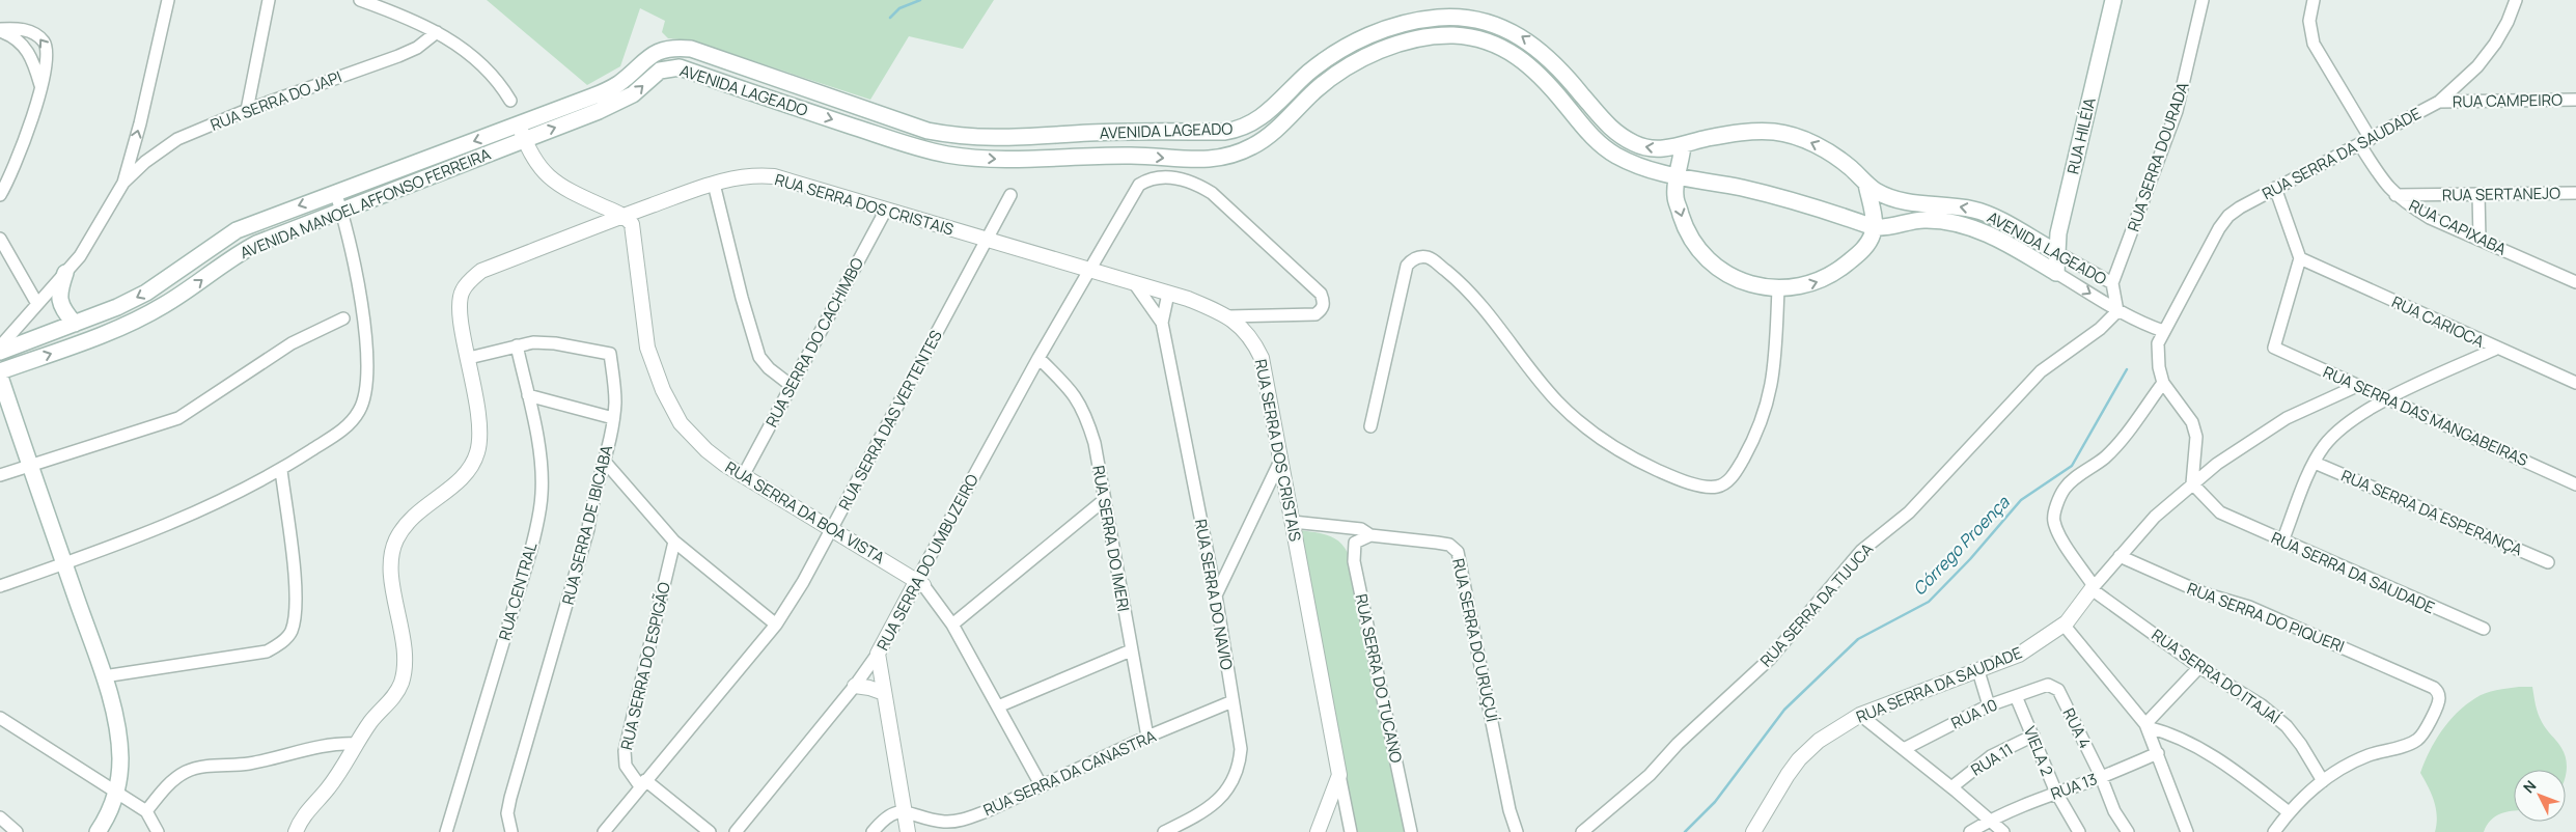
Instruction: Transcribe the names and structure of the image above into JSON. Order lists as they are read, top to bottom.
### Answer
{
  "streets": {
    "main road": ["AVENIDA LAGEADO", "RUA HILÉIA", "AVENIDA MANOEL AFFONSO FERREIRA"],
    "street": [
      "RUA SERRA DO JAPI",
      "RUA CAMPEIRO",
      "RUA SERRA DA SAUDADE",
      "RUA SERRA DOURADA",
      "RUA SERTANEJO",
      "RUA SERRA DOS CRISTAIS",
      "RUA CAPIXABA",
      "RUA CARIOCA",
      "RUA SERRA DO CACHIMBO",
      "RUA SERRA DAS MANGABEIRAS",
      "RUA SERRA DAS VERTENTES",
      "RUA SERRA DA BOA VISTA",
      "RUA SERRA DA ESPERANÇA",
      "RUA SERRA DE IBICABA",
      "RUA SERRA DO IMERI",
      "RUA SERRA DO UMBUZEIRO",
      "RUA CENTRAL",
      "RUA SERRA DO NAVIO",
      "RUA SERRA DA TIJUCA",
      "RUA SERRA DO PIQUERI",
      "RUA SERRA DO URUÇUÍ",
      "RUA SERRA DO ESPIGÃO",
      "RUA SERRA DO ITAJAÍ",
      "RUA SERRA DO TUCANO",
      "RUA 10",
      "RUA 4",
      "VIELA 2",
      "RUA 11",
      "RUA SERRA DA CANASTRA",
      "RUA 13"
    ]
  },
  "crossings": [
    ["AVENIDA LAGEADO", "RUA HILÉIA"],
    ["AVENIDA LAGEADO", "RUA SERRA DOURADA"],
    ["AVENIDA LAGEADO", "AVENIDA MANOEL AFFONSO FERREIRA"],
    ["AVENIDA LAGEADO", "RUA SERRA DA TIJUCA"],
    ["RUA CAMPEIRO", "RUA SERRA DA SAUDADE"],
    ["RUA SERRA DA SAUDADE", "RUA CAPIXABA"],
    ["RUA SERRA DA SAUDADE", "RUA SERRA DO ITAJAÍ"],
    ["RUA SERTANEJO", "RUA CAPIXABA"],
    ["RUA SERRA DOS CRISTAIS", "RUA SERRA DO CACHIMBO"],
    ["RUA SERRA DOS CRISTAIS", "RUA SERRA DAS VERTENTES"],
    ["RUA SERRA DOS CRISTAIS", "RUA SERRA DA BOA VISTA"],
    ["RUA SERRA DOS CRISTAIS", "RUA SERRA DE IBICABA"],
    ["RUA SERRA DOS CRISTAIS", "RUA SERRA DO UMBUZEIRO"],
    ["RUA SERRA DOS CRISTAIS", "RUA SERRA DO NAVIO"],
    ["RUA SERRA DOS CRISTAIS", "RUA SERRA DO URUÇUÍ"],
    ["RUA CARIOCA", "RUA SERRA DAS MANGABEIRAS"],
    ["RUA SERRA DO CACHIMBO", "RUA SERRA DA BOA VISTA"],
    ["RUA SERRA DAS VERTENTES", "RUA SERRA DA BOA VISTA"],
    ["RUA SERRA DAS VERTENTES", "RUA SERRA DO ESPIGÃO"],
    ["RUA SERRA DA BOA VISTA", "RUA SERRA DO UMBUZEIRO"],
    ["RUA SERRA DA BOA VISTA", "RUA SERRA DA CANASTRA"],
    ["RUA SERRA DE IBICABA", "RUA CENTRAL"],
    ["RUA SERRA DO IMERI", "RUA SERRA DO UMBUZEIRO"],
    ["RUA SERRA DO IMERI", "RUA SERRA DA CANASTRA"],
    ["RUA SERRA DO NAVIO", "RUA SERRA DA CANASTRA"],
    ["RUA SERRA DO PIQUERI", "RUA SERRA DO ITAJAÍ"],
    ["RUA SERRA DO URUÇUÍ", "RUA SERRA DO TUCANO"],
    ["RUA 10", "RUA 4"],
    ["RUA 10", "VIELA 2"],
    ["RUA 4", "RUA 13"],
    ["VIELA 2", "RUA 11"],
    ["VIELA 2", "RUA 13"]
  ],
  "water": ["Córrego Proença"],
  "north": "top left"
}
